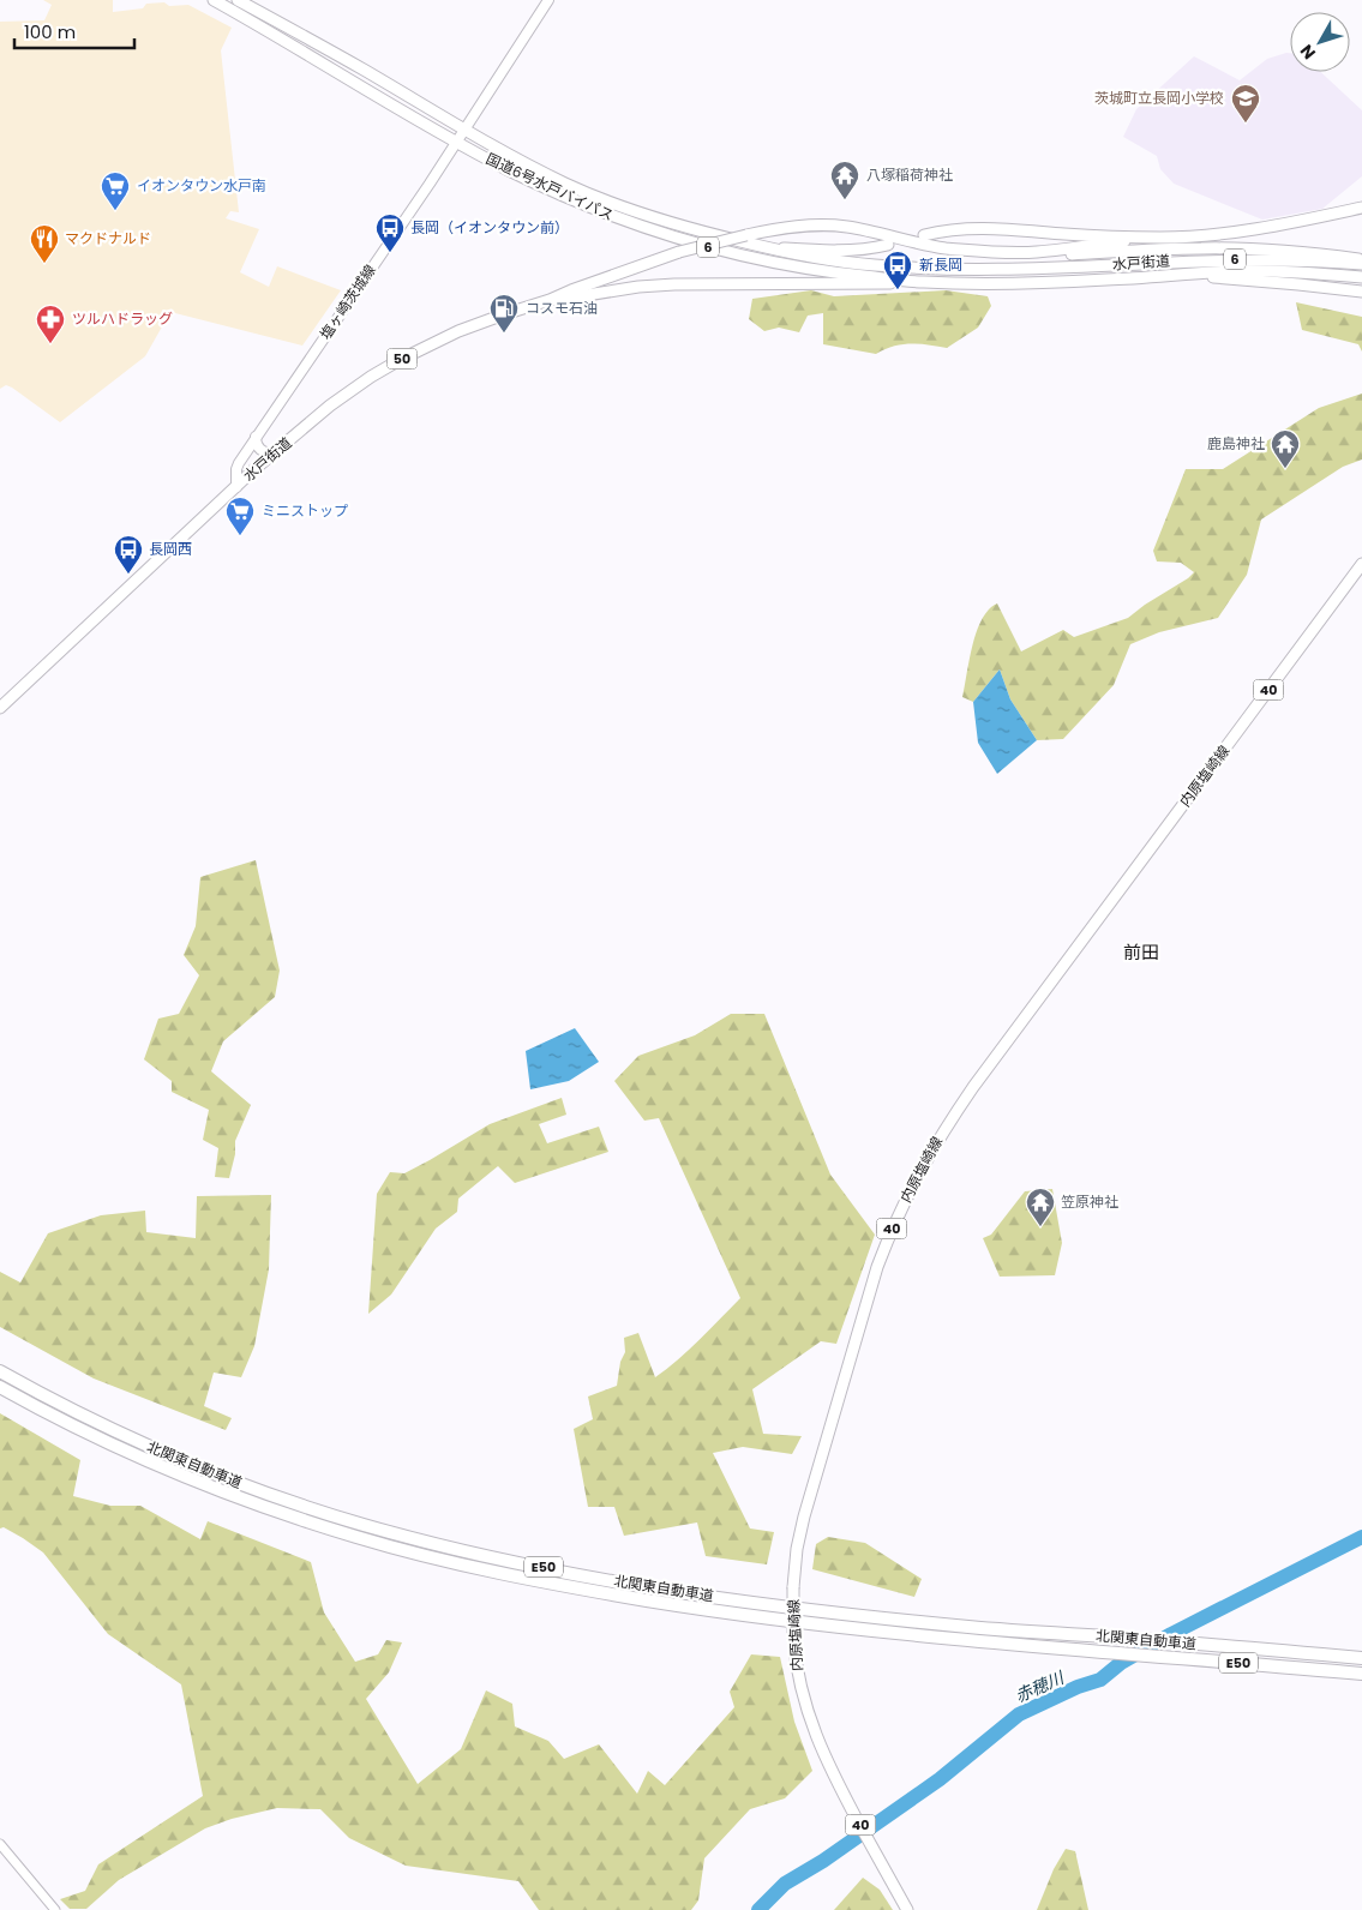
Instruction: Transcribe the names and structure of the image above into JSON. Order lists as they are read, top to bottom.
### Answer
{
  "streets": {
    "highway": ["北関東自動車道", "E50"],
    "main road": [
      "国道6号水戸バイパス",
      "6",
      "水戸街道",
      "塩ヶ崎茨城線",
      "50",
      "40",
      "内原塩崎線"
    ]
  },
  "crossings": [
    ["国道6号水戸バイパス", "水戸街道"],
    ["国道6号水戸バイパス", "塩ヶ崎茨城線"],
    ["6", "水戸街道"],
    ["水戸街道", "塩ヶ崎茨城線"]
  ],
  "districts": ["前田"],
  "water": ["赤穂川"],
  "places": {
    "school or university": ["茨城町立長岡小学校"],
    "temple": ["八塚稲荷神社", "鹿島神社", "笠原神社"],
    "supermarket": ["イオンタウン水戸南", "ミニストップ"],
    "bus stop": ["長岡（イオンタウン前）", "新長岡", "長岡西"],
    "restaurant": ["マクドナルド"],
    "fuel station": ["コスモ石油"],
    "pharmacy": ["ツルハドラッグ"]
  },
  "scale_bar": "100 m",
  "north": "bottom left"
}
